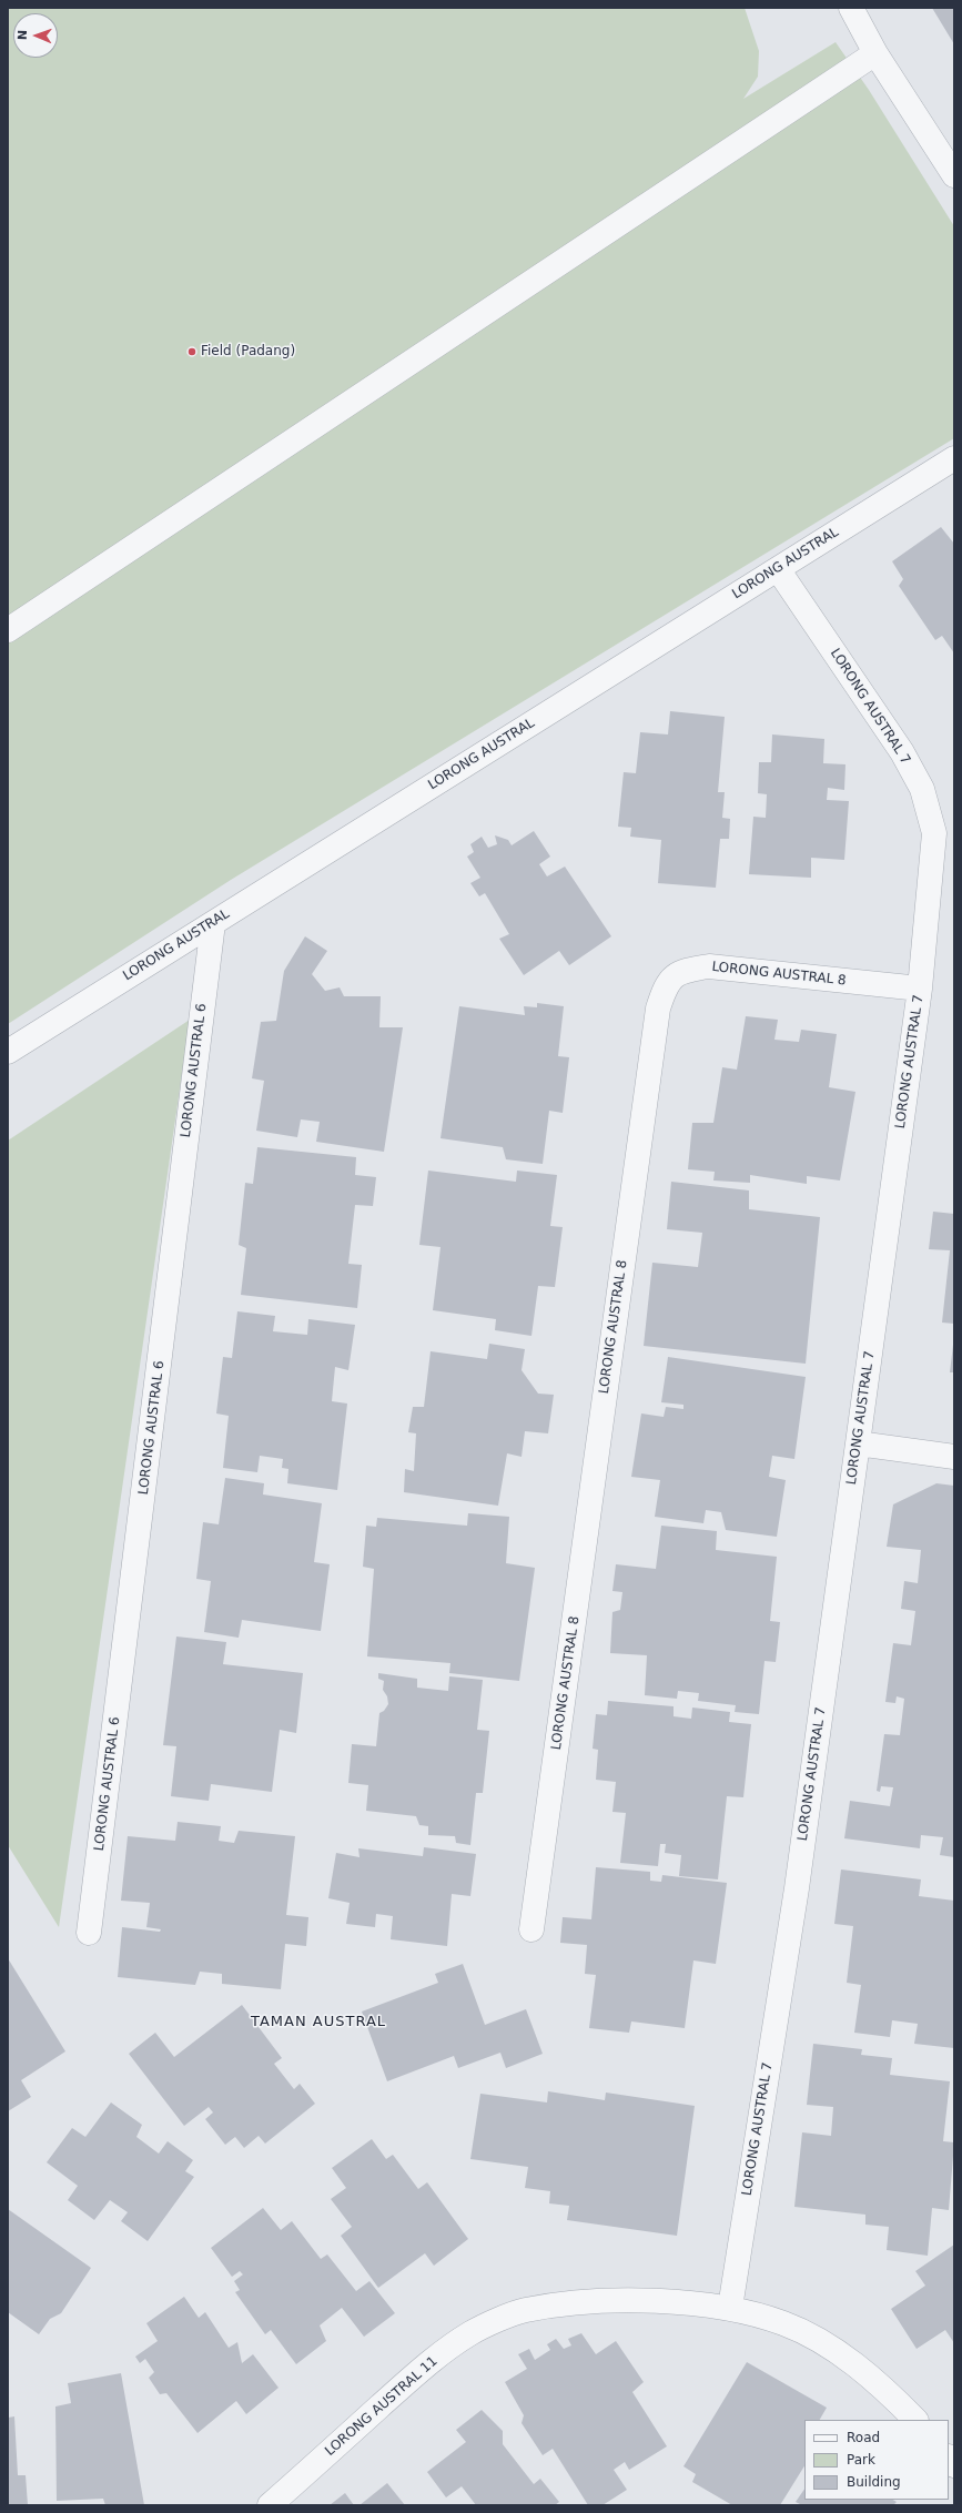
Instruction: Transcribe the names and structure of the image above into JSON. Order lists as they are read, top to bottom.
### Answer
{
  "streets": {
    "street": [
      "LORONG AUSTRAL",
      "LORONG AUSTRAL 7",
      "LORONG AUSTRAL 8",
      "LORONG AUSTRAL 6",
      "LORONG AUSTRAL 11"
    ]
  },
  "crossings": [
    ["LORONG AUSTRAL", "LORONG AUSTRAL 7"],
    ["LORONG AUSTRAL", "LORONG AUSTRAL 6"],
    ["LORONG AUSTRAL 7", "LORONG AUSTRAL 8"],
    ["LORONG AUSTRAL 7", "LORONG AUSTRAL 11"]
  ],
  "districts": ["TAMAN AUSTRAL"],
  "places": ["Field (Padang)"],
  "legend": ["Road", "Park", "Building"],
  "north": "left"
}
